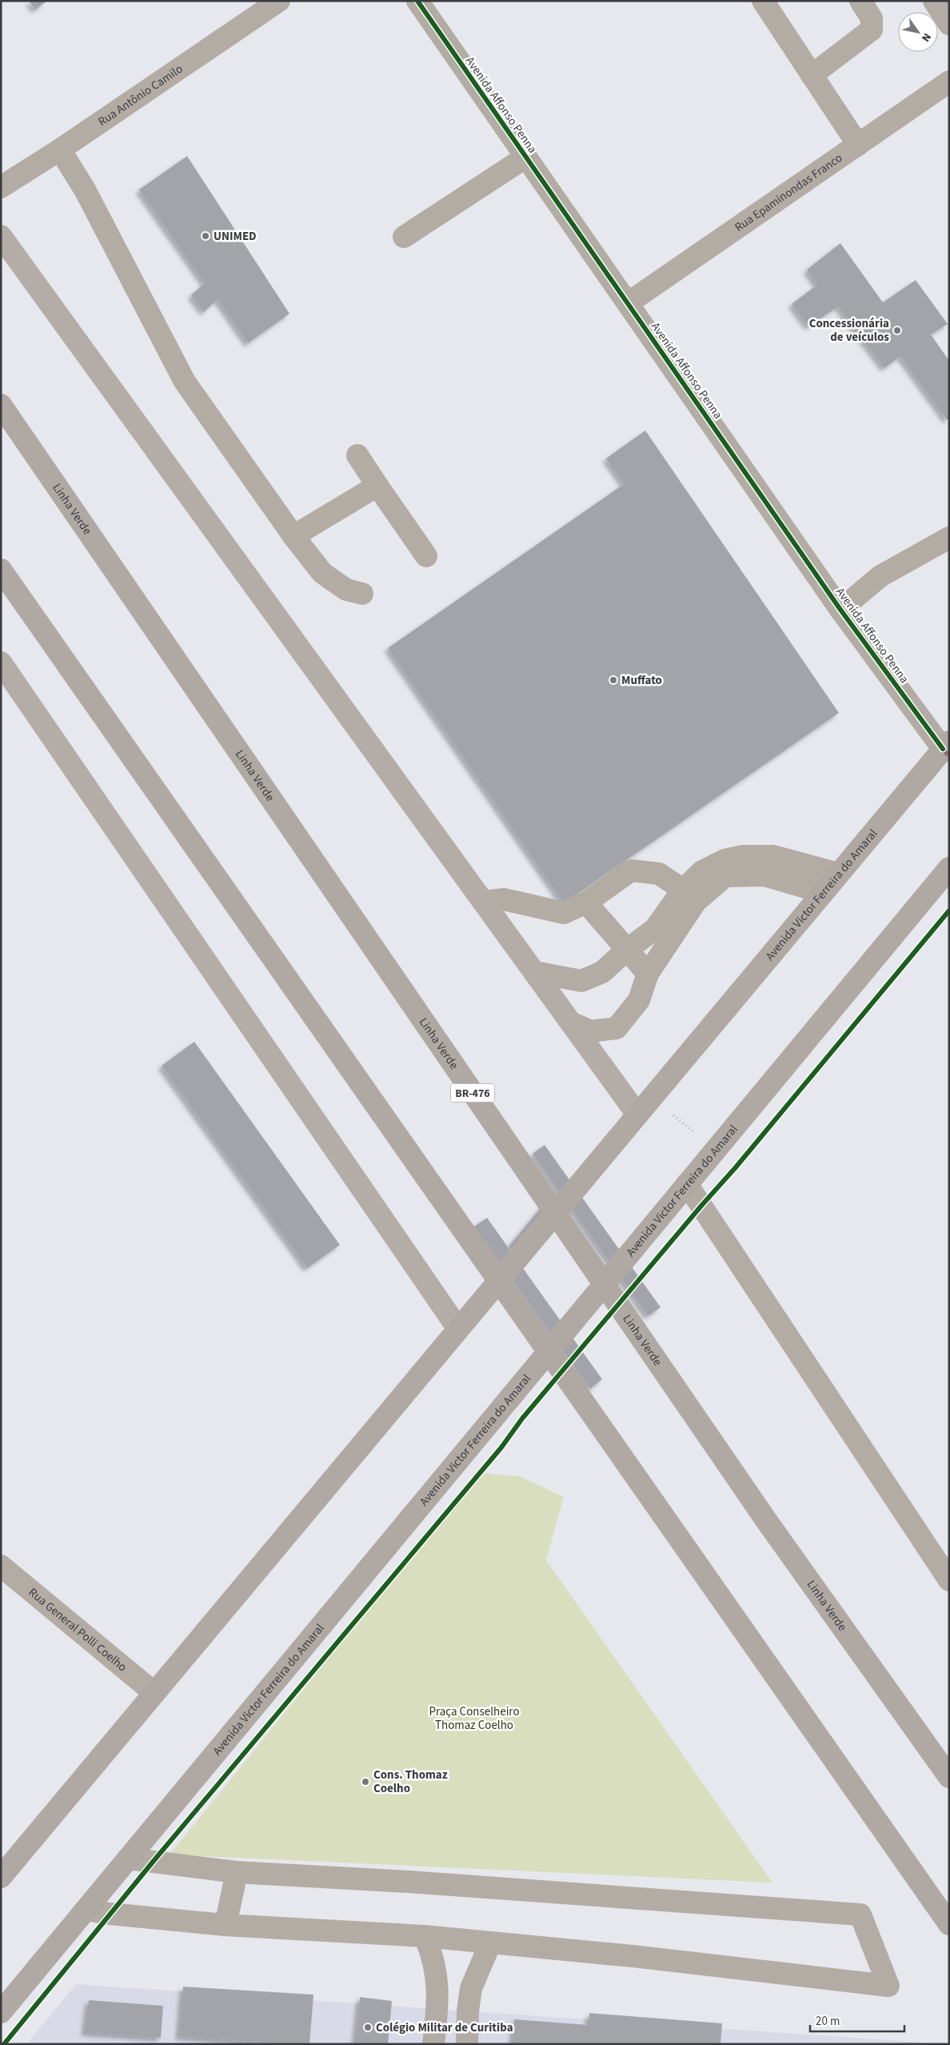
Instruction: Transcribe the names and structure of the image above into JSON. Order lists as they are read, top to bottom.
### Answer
{
  "streets": {
    "highway": ["Linha Verde", "Avenida Victor Ferreira do Amaral", "BR-476"],
    "street": [
      "Rua Antônio Camilo",
      "Avenida Affonso Penna",
      "Rua Epaminondas Franco",
      "Rua General Polli Coelho"
    ]
  },
  "crossings": [
    ["Avenida Affonso Penna", "Rua Epaminondas Franco"],
    ["Avenida Affonso Penna", "Avenida Victor Ferreira do Amaral"],
    ["Avenida Victor Ferreira do Amaral", "Rua General Polli Coelho"]
  ],
  "parks": ["Praça Conselheiro Thomaz Coelho"],
  "places": [
    "UNIMED",
    "Concessionária de veículos",
    "Muffato",
    "Cons. Thomaz Coelho",
    "Colégio Militar de Curitiba"
  ],
  "scale_bar": "20 m",
  "north": "bottom right"
}
